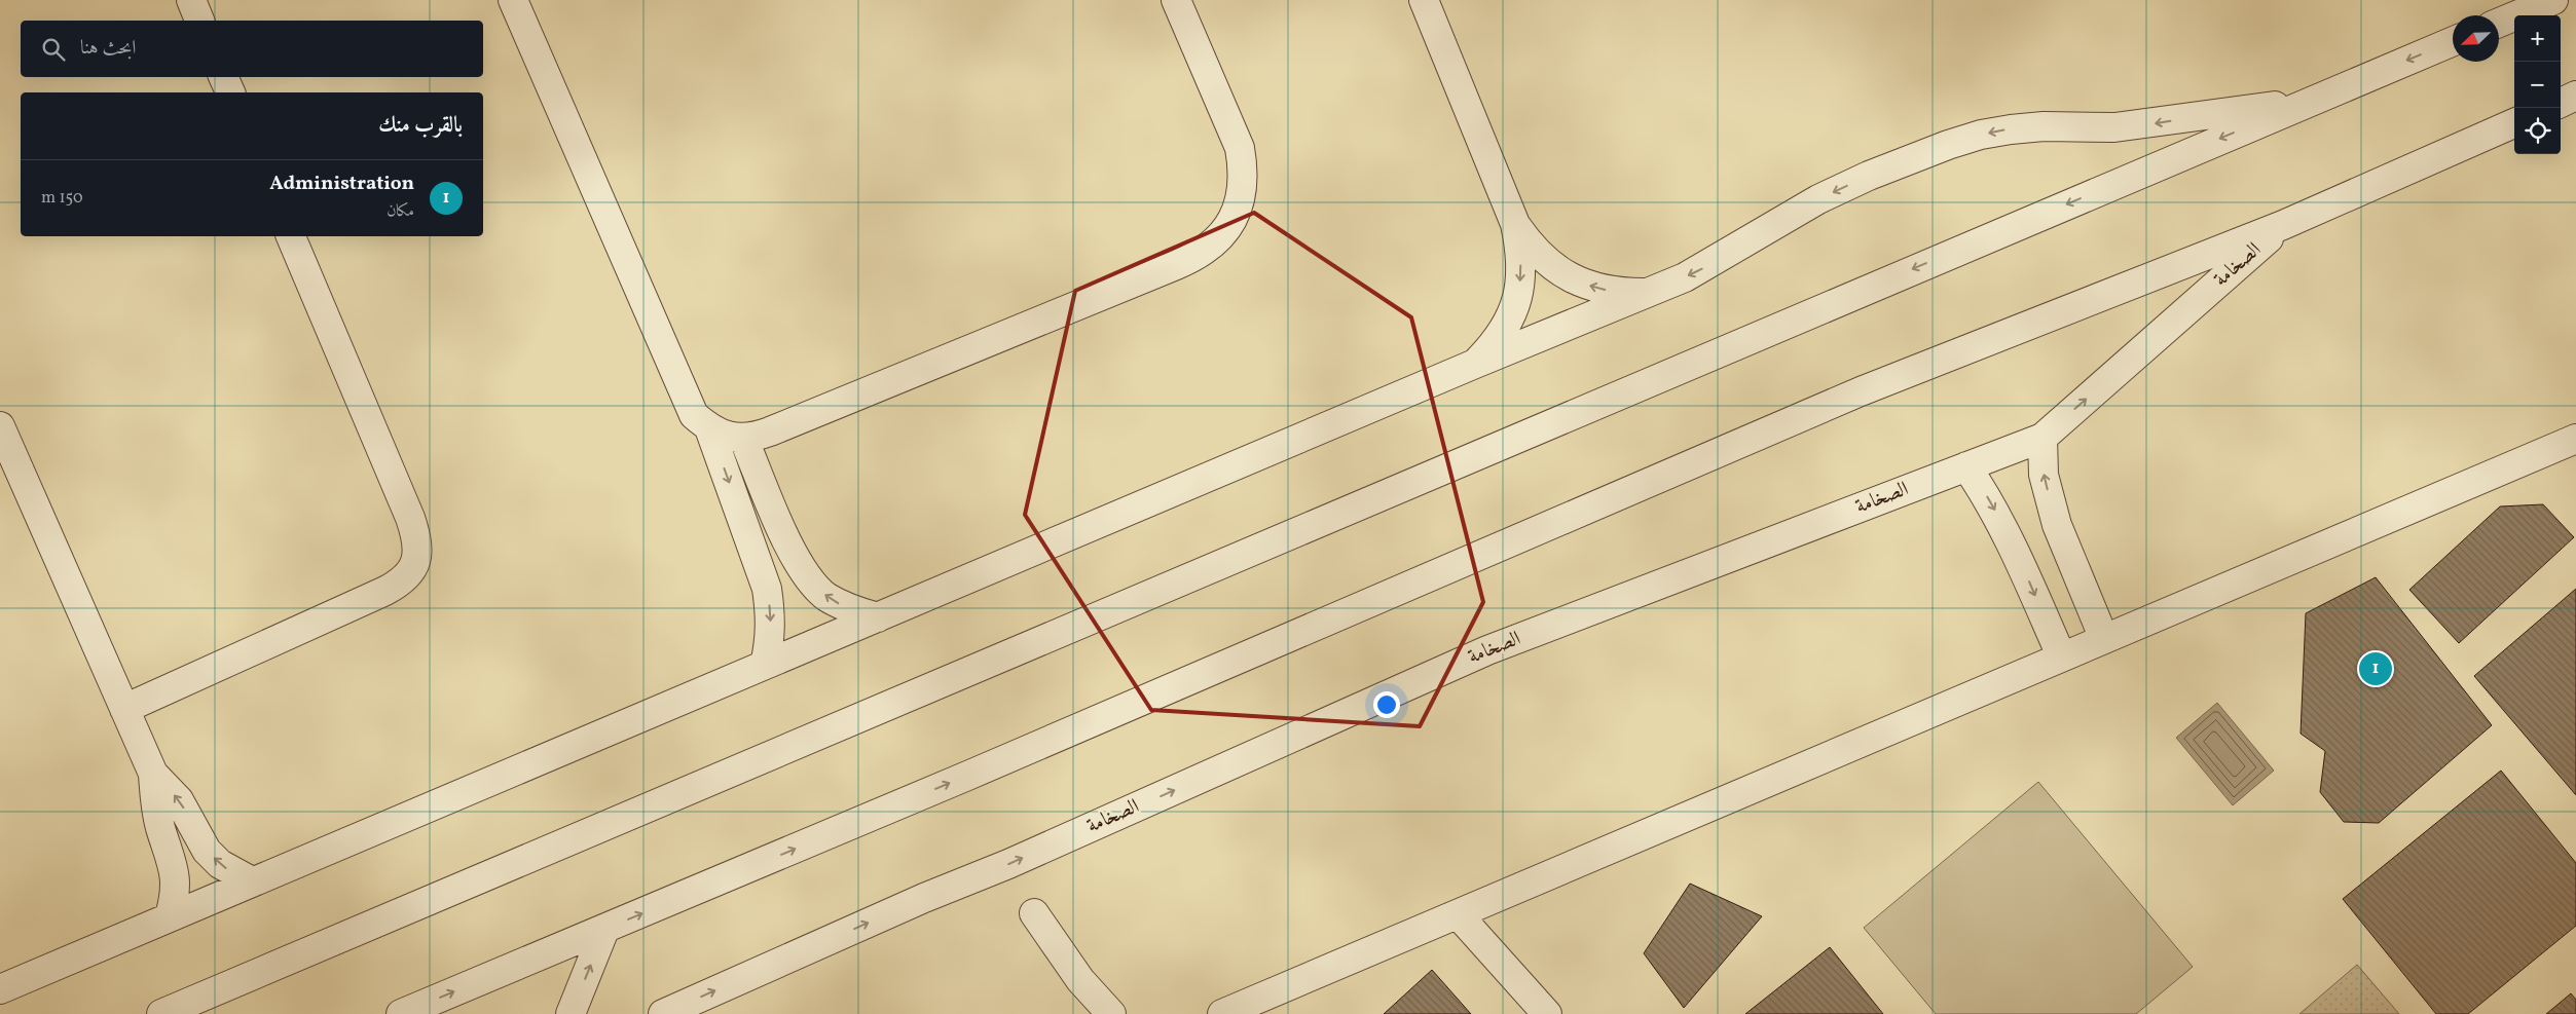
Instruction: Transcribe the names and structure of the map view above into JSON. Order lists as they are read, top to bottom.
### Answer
{
  "streets": {
    "street": ["الصخامة"]
  },
  "north": "bottom left",
  "page": {
    "map_buttons": ["+", "−"],
    "search": "ابحث هنا",
    "heading": "بالقرب منك",
    "list": [
      {
        "mark": "1",
        "name": "Administration",
        "note": "مكان",
        "value": "150 m"
      }
    ],
    "pins": "1"
  }
}
